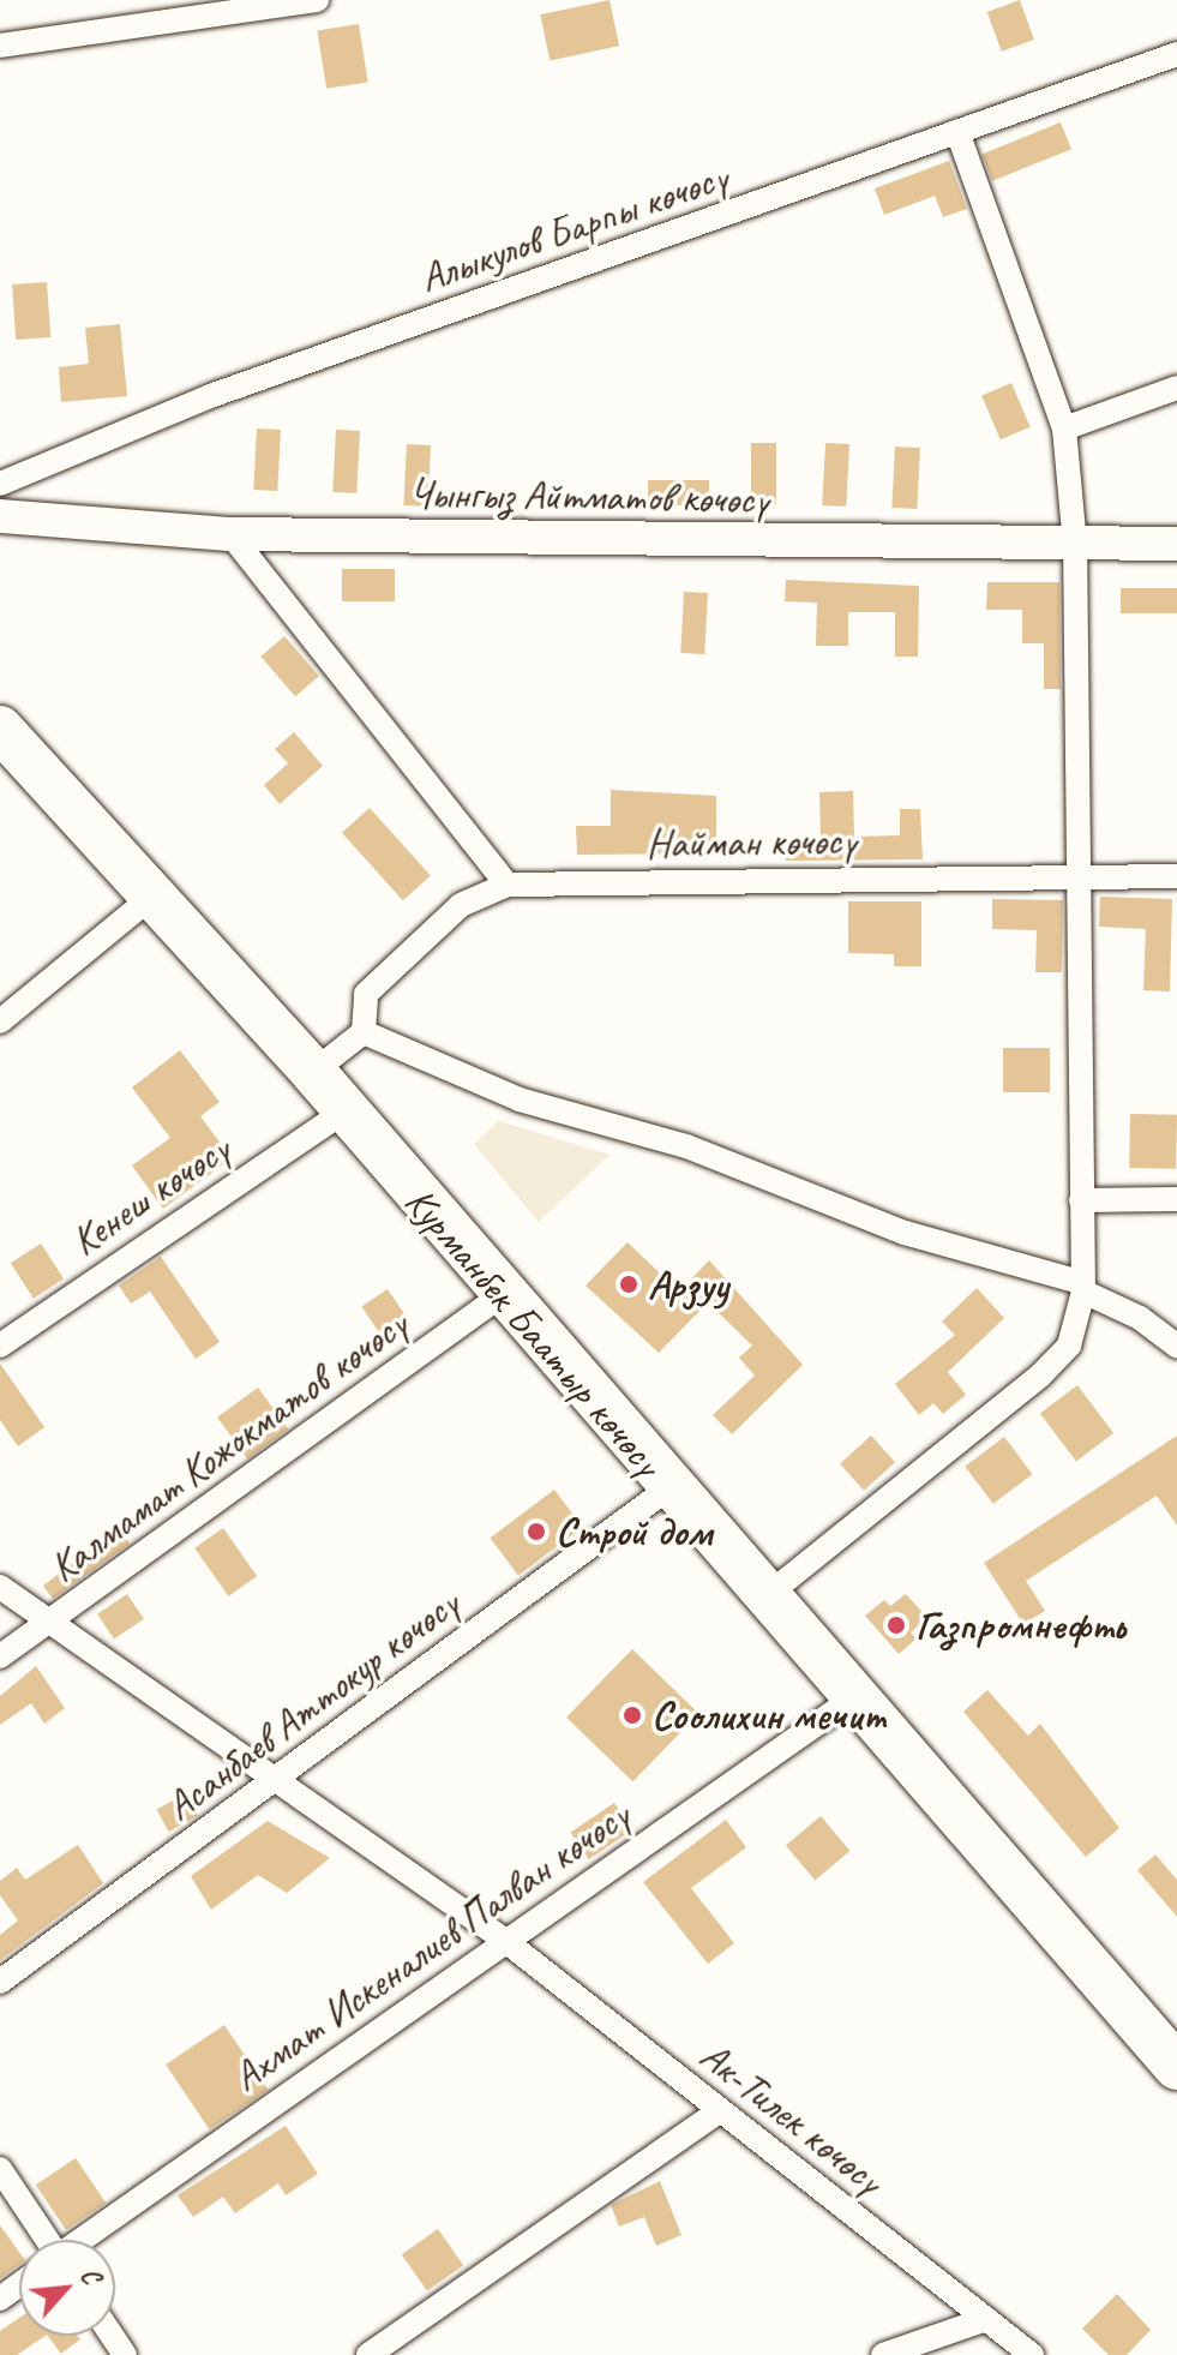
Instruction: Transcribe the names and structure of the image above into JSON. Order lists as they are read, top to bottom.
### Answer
{
  "streets": {
    "highway": ["Курманбек Баатыр көчөсү"],
    "main road": ["Чынгыз Айтматов көчөсү"],
    "street": [
      "Алыкулов Барпы көчөсү",
      "Найман көчөсү",
      "Кенеш көчөсү",
      "Калмамат Кожокматов көчөсү",
      "Асанбаев Аттокур көчөсү",
      "Ахмат Искеналиев Палван көчөсү",
      "Ак-Тилек көчөсү"
    ]
  },
  "crossings": [
    ["Кенеш көчөсү", "Курманбек Баатыр көчөсү"],
    ["Курманбек Баатыр көчөсү", "Калмамат Кожокматов көчөсү"],
    ["Курманбек Баатыр көчөсү", "Асанбаев Аттокур көчөсү"],
    ["Курманбек Баатыр көчөсү", "Ахмат Искеналиев Палван көчөсү"],
    ["Калмамат Кожокматов көчөсү", "Ак-Тилек көчөсү"],
    ["Асанбаев Аттокур көчөсү", "Ак-Тилек көчөсү"],
    ["Ахмат Искеналиев Палван көчөсү", "Ак-Тилек көчөсү"]
  ],
  "places": [
    "Арзуу",
    "Строй дом",
    "Газпромнефть",
    "Соолихин мечит"
  ],
  "north": "top right"
}
